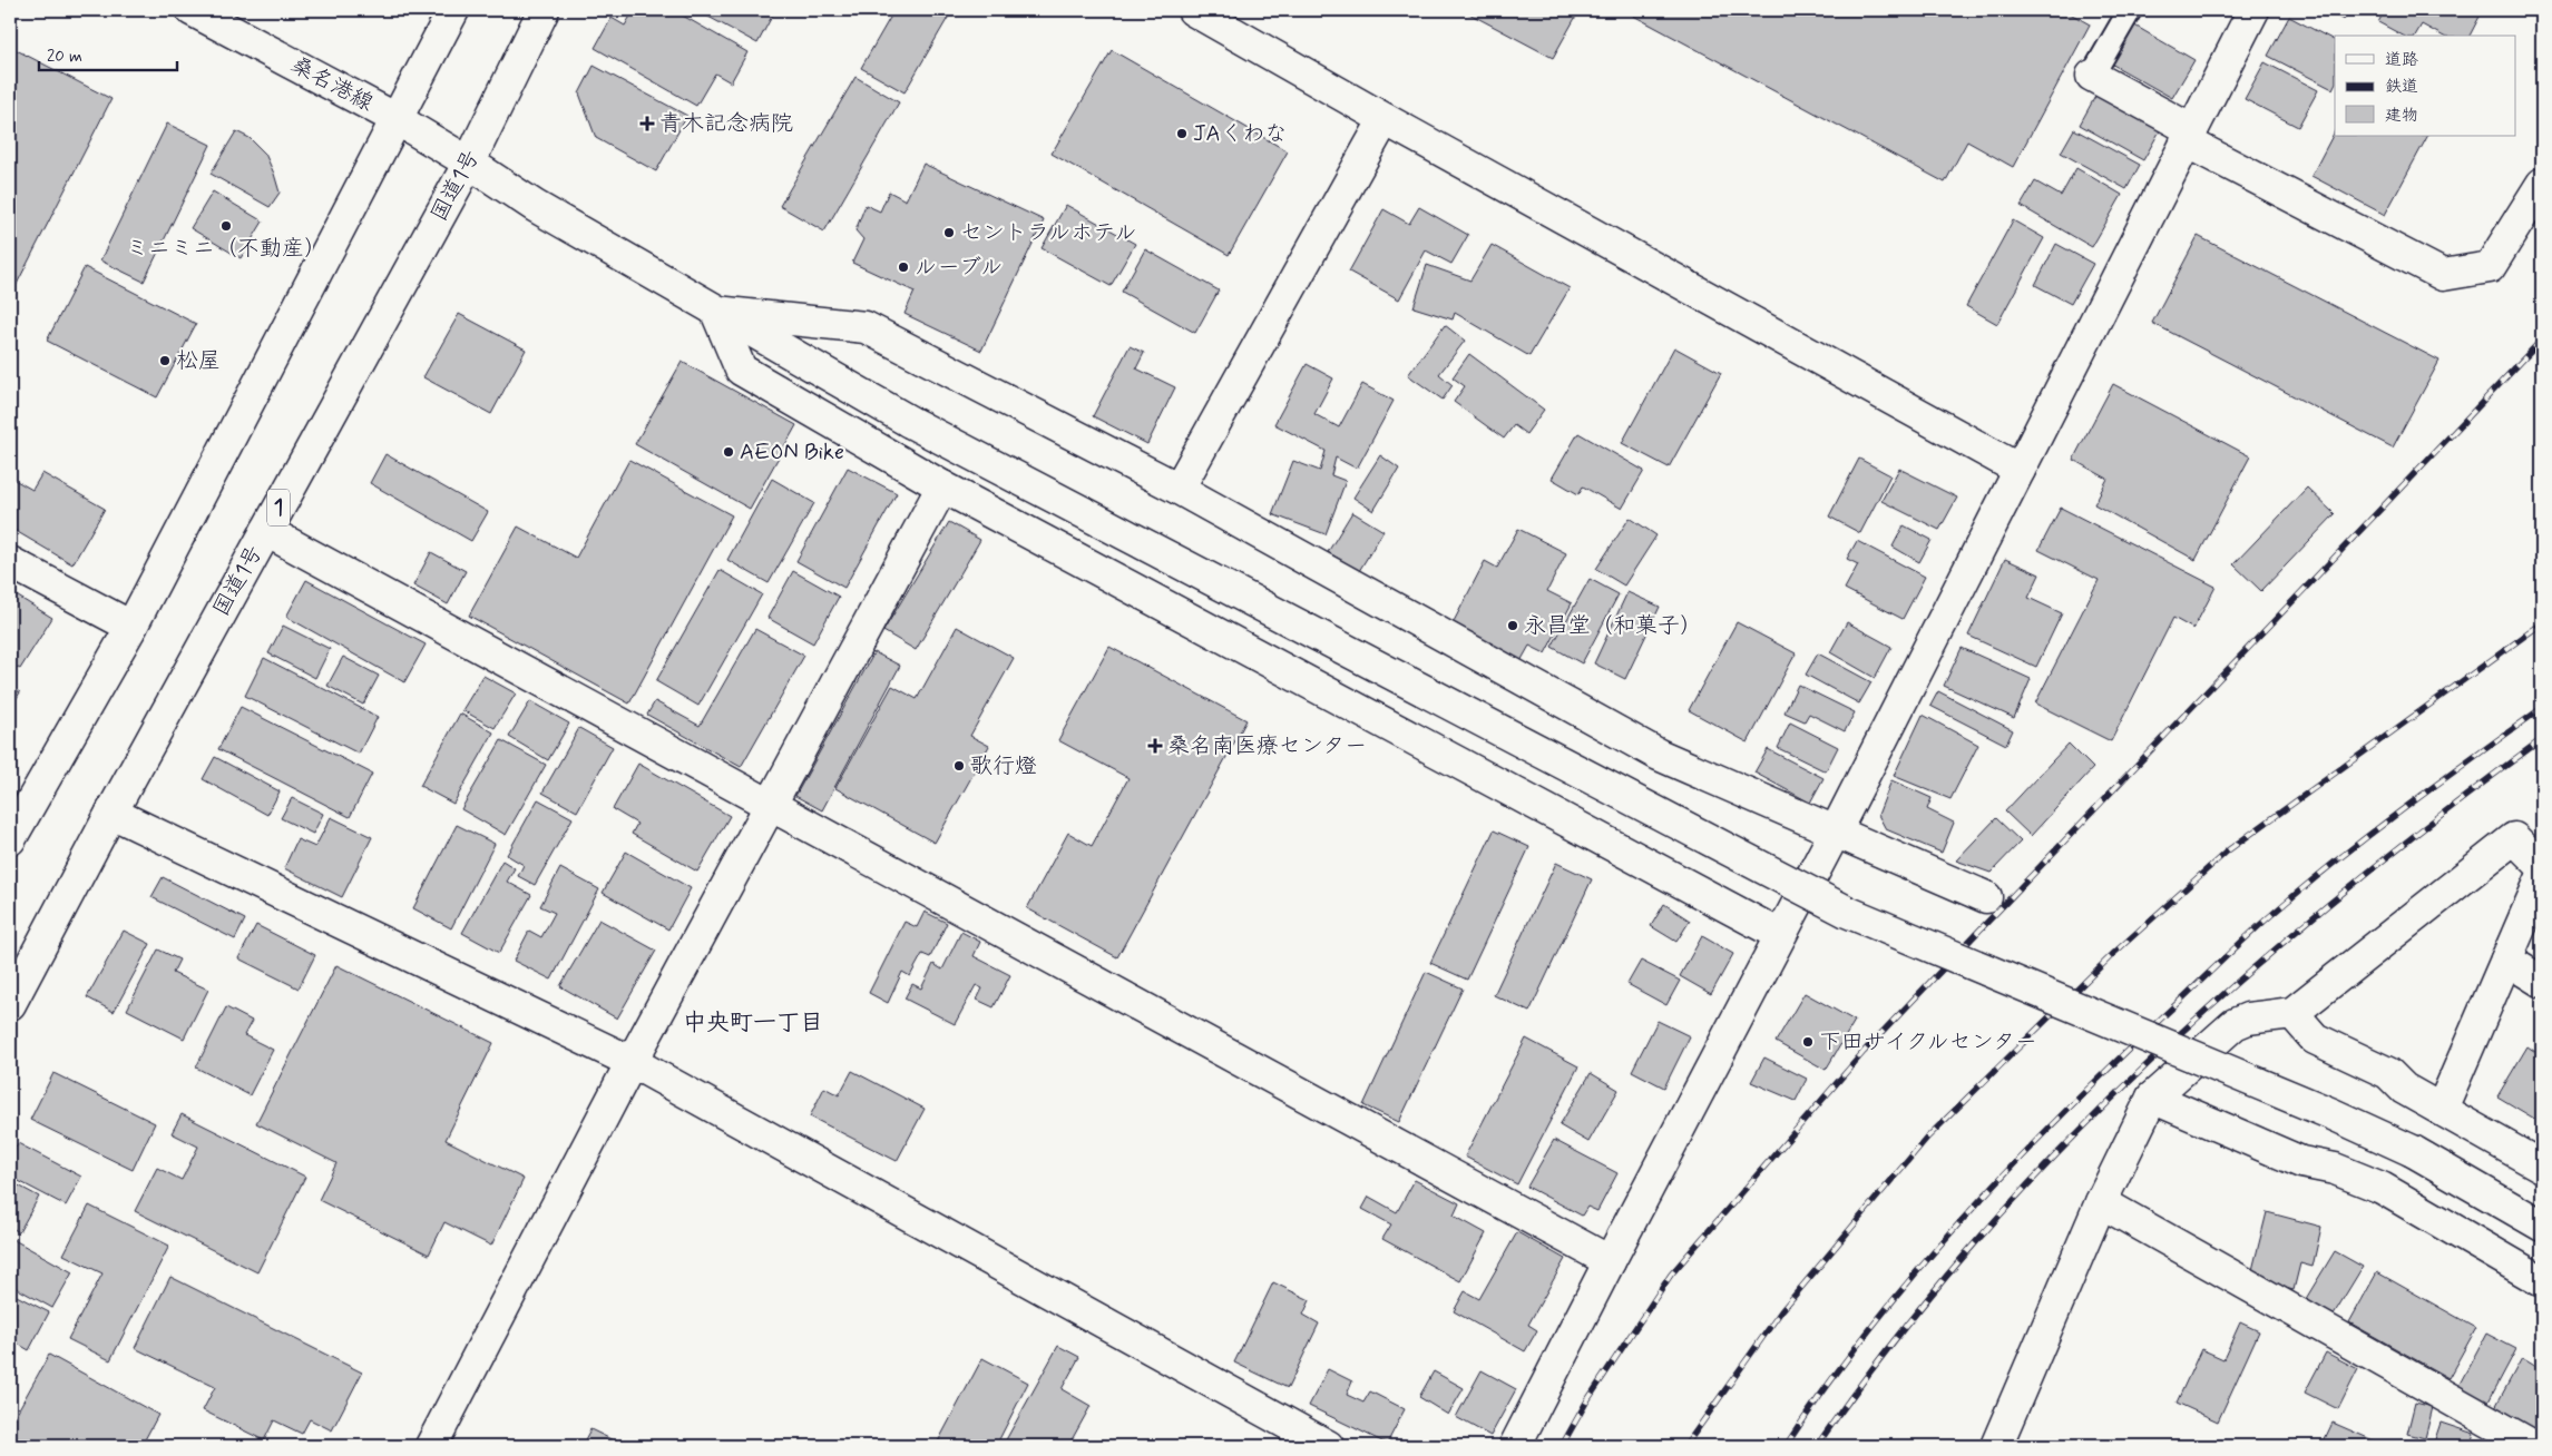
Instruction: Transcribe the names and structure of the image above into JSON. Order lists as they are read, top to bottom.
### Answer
{
  "streets": {
    "main road": ["桑名港線", "国道1号", "1"]
  },
  "crossings": [
    ["桑名港線", "国道1号"]
  ],
  "districts": ["中央町一丁目"],
  "places": {
    "health": ["青木記念病院", "桑名南医療センター"],
    "other": [
      "JAくわな",
      "ミニミニ（不動産）",
      "セントラルホテル",
      "ルーブル",
      "松屋",
      "AEON Bike",
      "永昌堂（和菓子）",
      "歌行燈",
      "下田サイクルセンター"
    ]
  },
  "legend": ["道路", "鉄道", "建物"],
  "scale_bar": "20 m"
}
